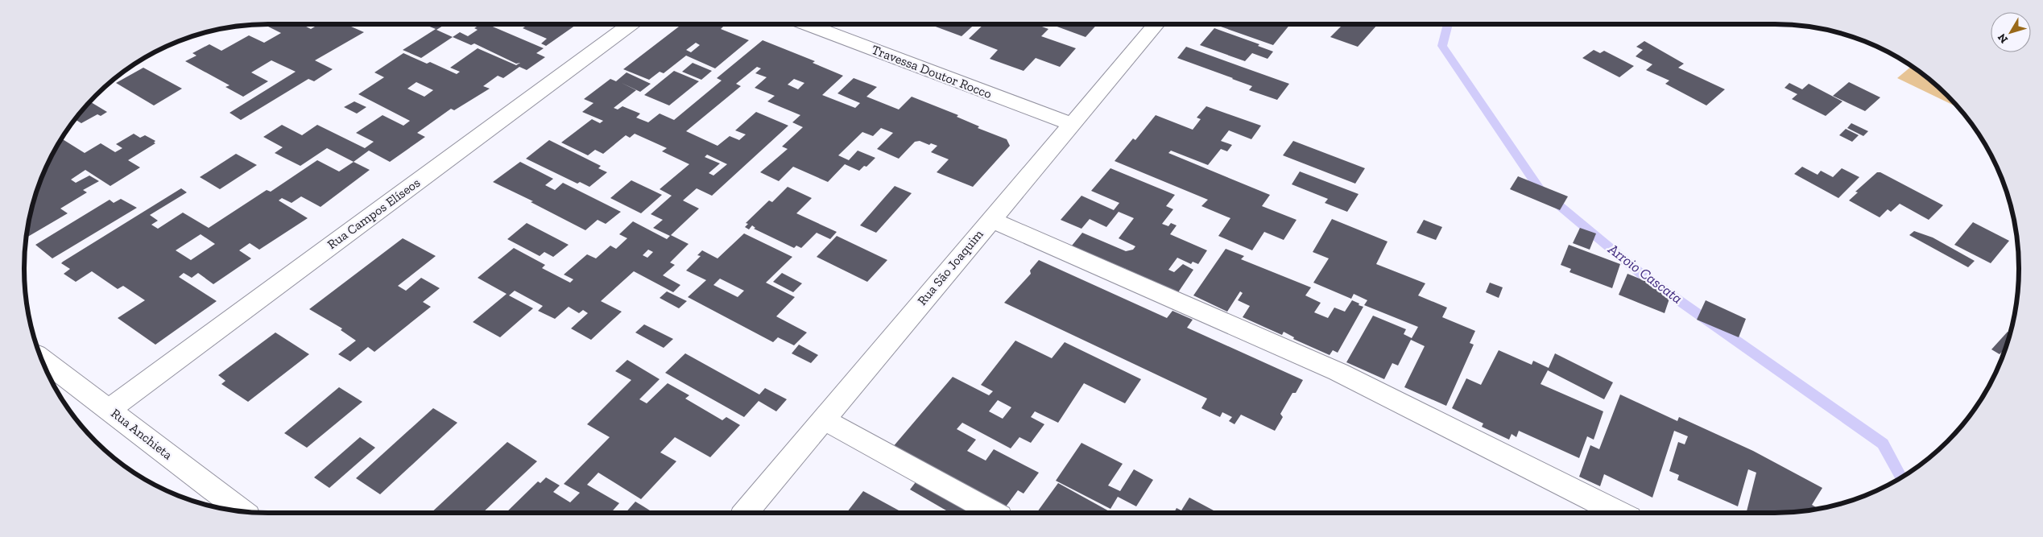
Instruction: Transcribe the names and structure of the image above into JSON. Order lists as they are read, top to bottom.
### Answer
{
  "streets": {
    "street": [
      "Travessa Doutor Rocco",
      "Rua Campos Elíseos",
      "Rua São Joaquim",
      "Rua Anchieta"
    ]
  },
  "crossings": [
    ["Travessa Doutor Rocco", "Rua São Joaquim"],
    ["Rua Campos Elíseos", "Rua Anchieta"]
  ],
  "water": ["Arroio Cascata"],
  "north": "bottom left"
}
